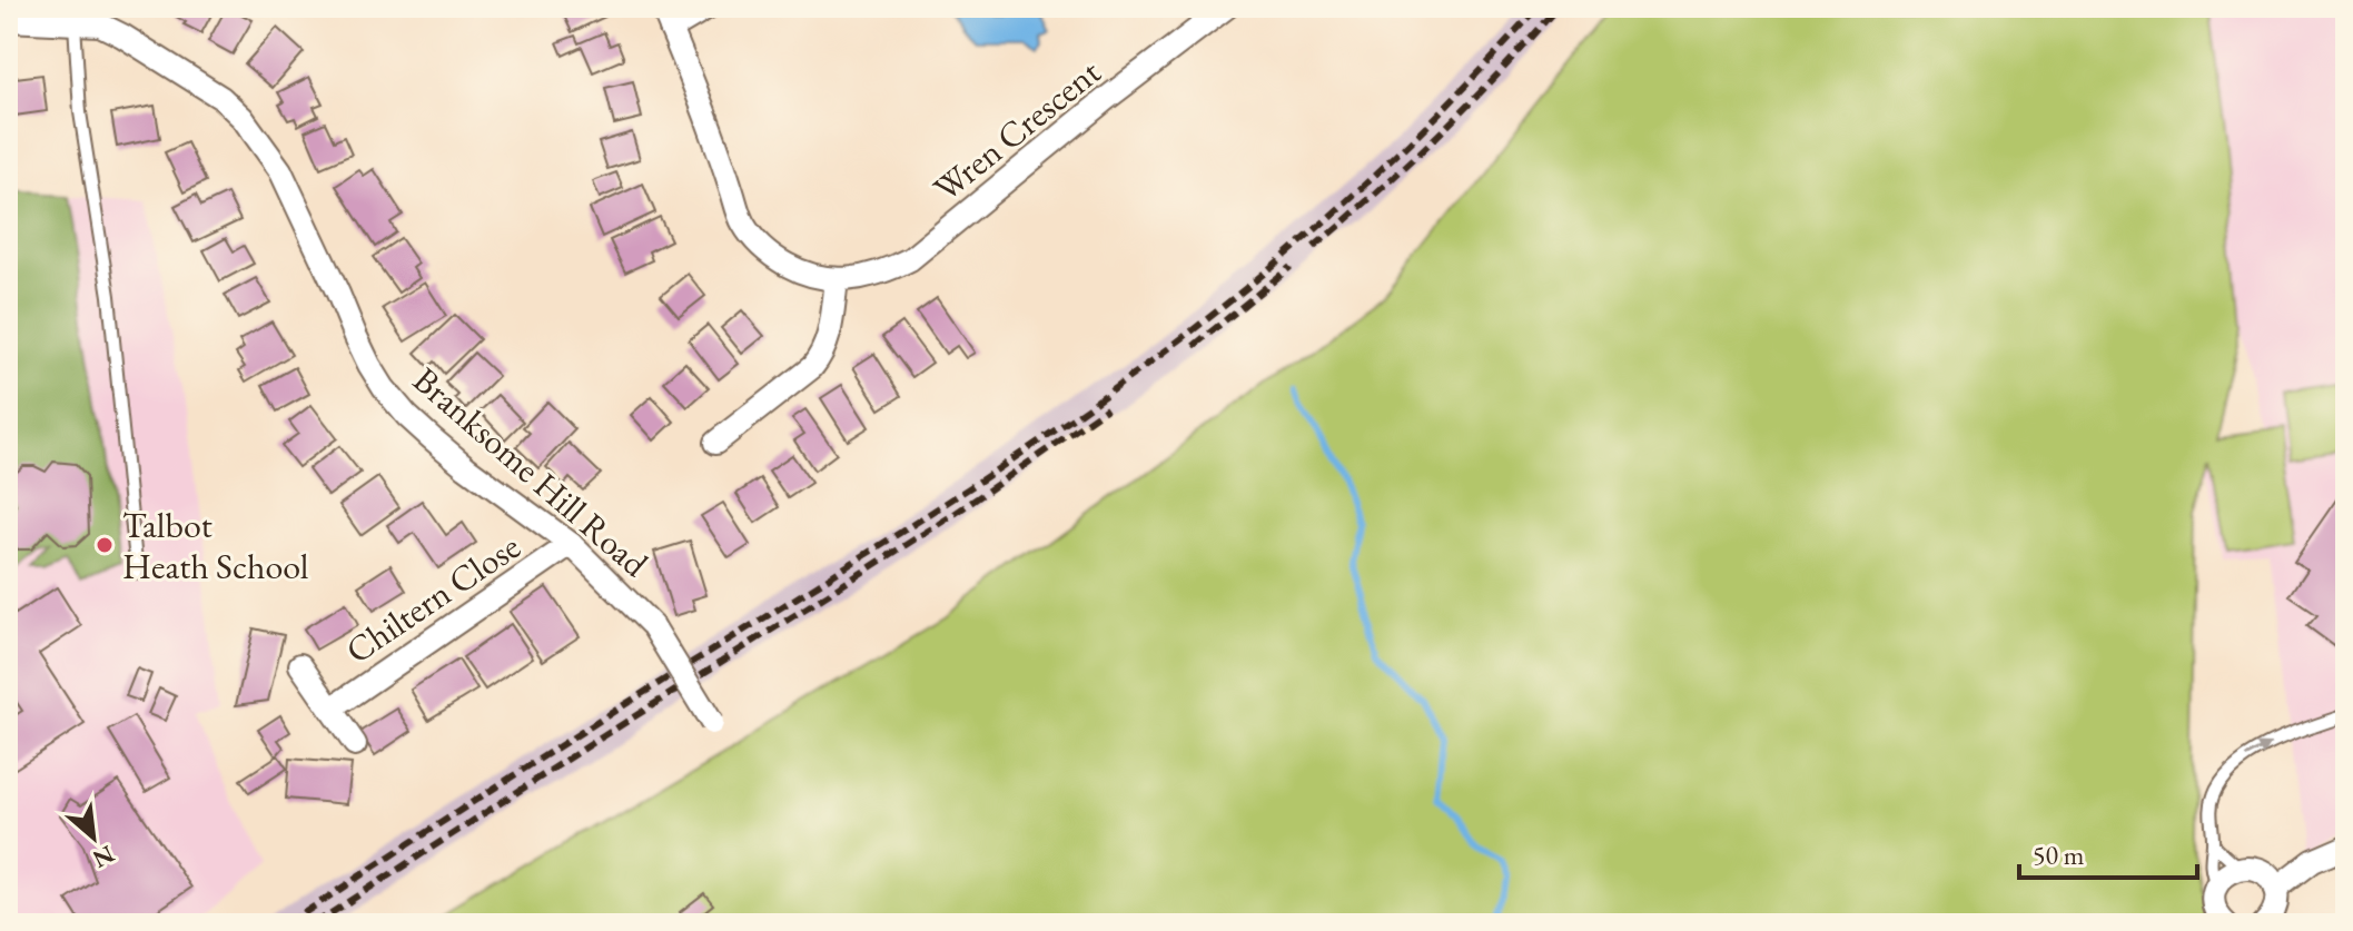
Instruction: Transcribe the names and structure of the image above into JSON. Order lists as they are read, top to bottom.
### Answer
{
  "streets": {
    "street": ["Wren Crescent", "Branksome Hill Road", "Chiltern Close"]
  },
  "crossings": [
    ["Branksome Hill Road", "Chiltern Close"]
  ],
  "places": ["Talbot Heath School"],
  "scale_bar": "50 m",
  "north": "bottom right"
}
